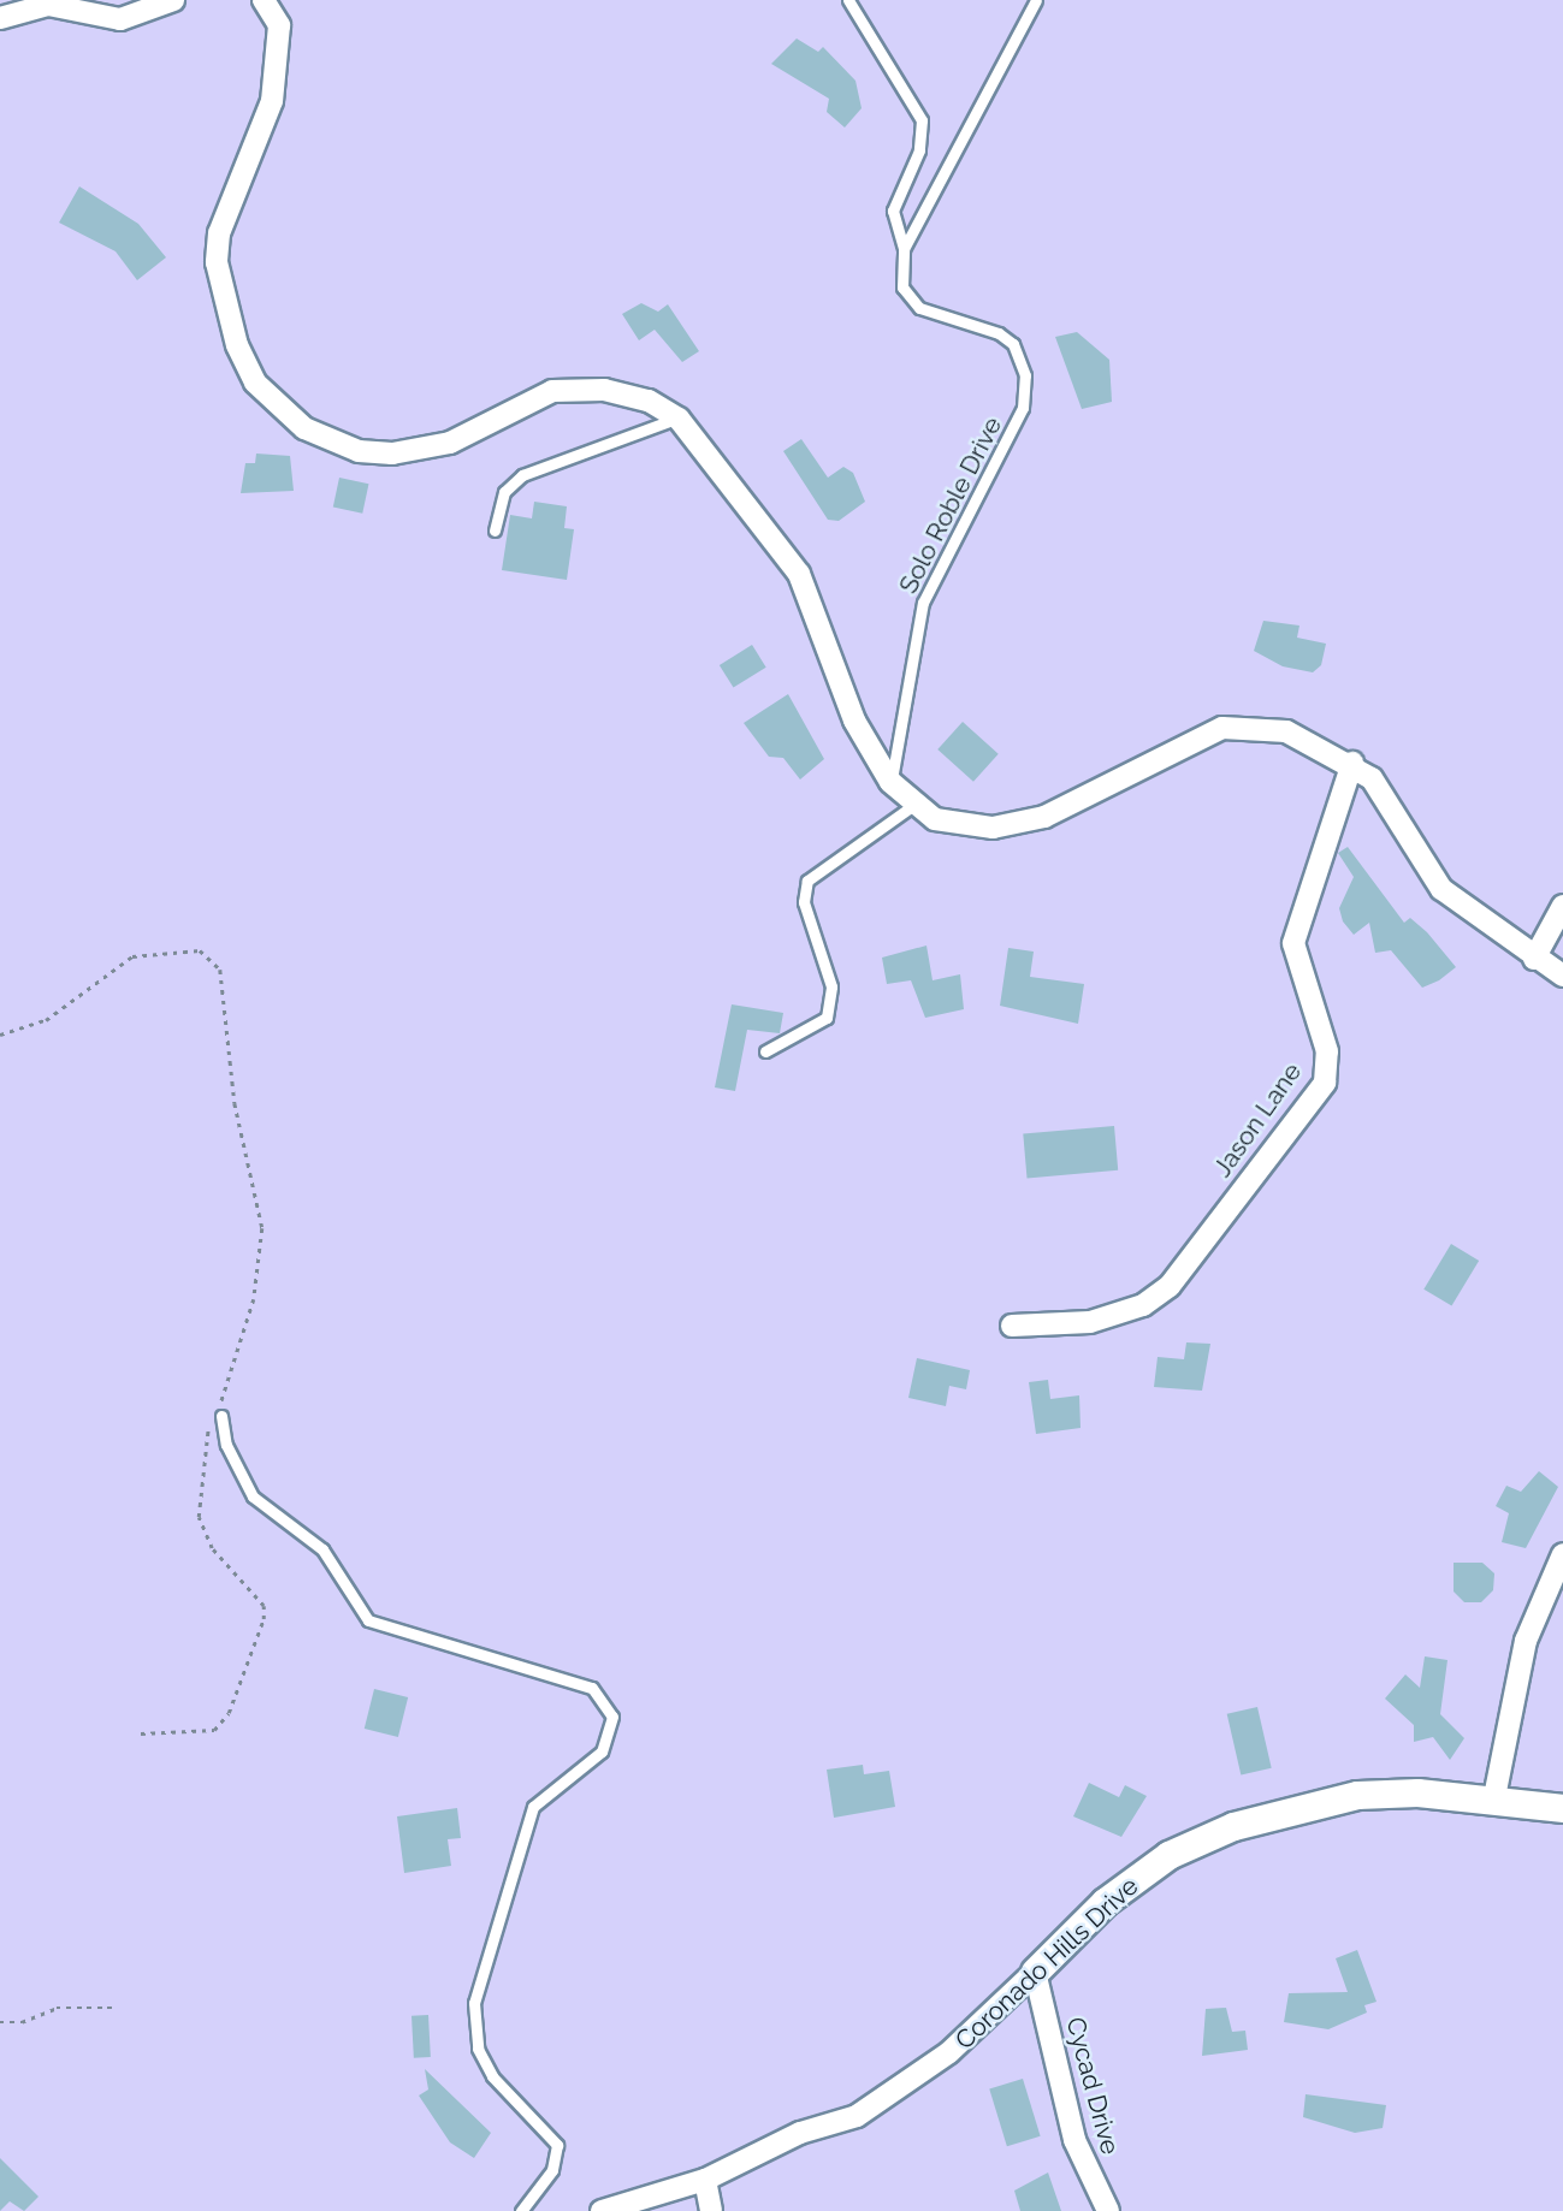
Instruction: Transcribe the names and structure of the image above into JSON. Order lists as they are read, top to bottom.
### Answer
{
  "streets": {
    "street": ["Jason Lane", "Coronado Hills Drive", "Cycad Drive"],
    "lane": ["Solo Roble Drive"]
  },
  "crossings": [
    ["Coronado Hills Drive", "Cycad Drive"]
  ]
}
